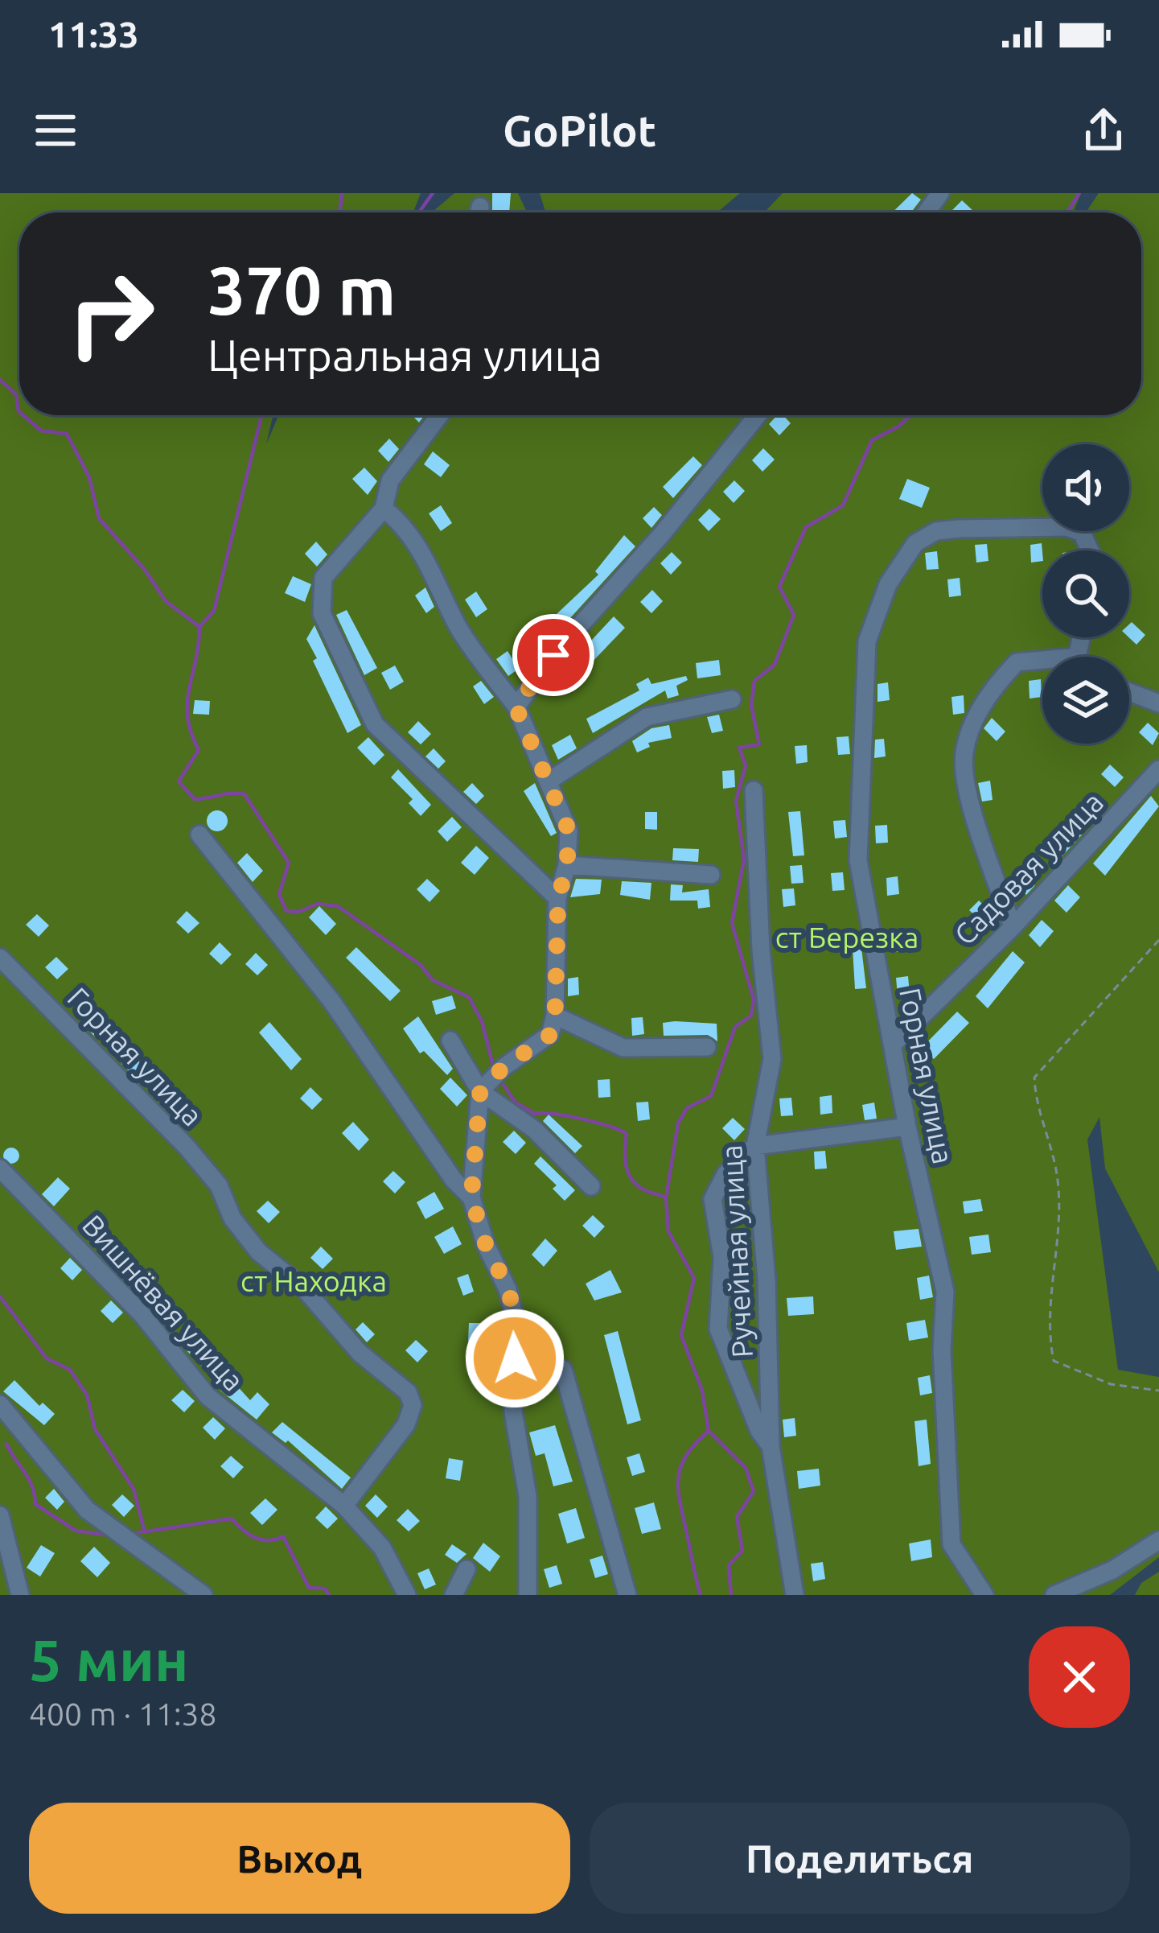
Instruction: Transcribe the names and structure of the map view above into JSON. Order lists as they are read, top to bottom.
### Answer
{
  "streets": {
    "street": [
      "Садовая улица",
      "Горная улица",
      "Ручейная улица",
      "Вишнёвая улица"
    ]
  },
  "crossings": [
    ["Садовая улица", "Горная улица"],
    ["Горная улица", "Вишнёвая улица"]
  ],
  "parks": ["ст Березка", "ст Находка"],
  "page": {
    "status": "11:33",
    "header": "GoPilot",
    "turn": ["370 m", "Центральная улица"],
    "heading": ["5 мин", "400 m · 11:38"],
    "buttons": ["Выход", "Поделиться"]
  }
}
